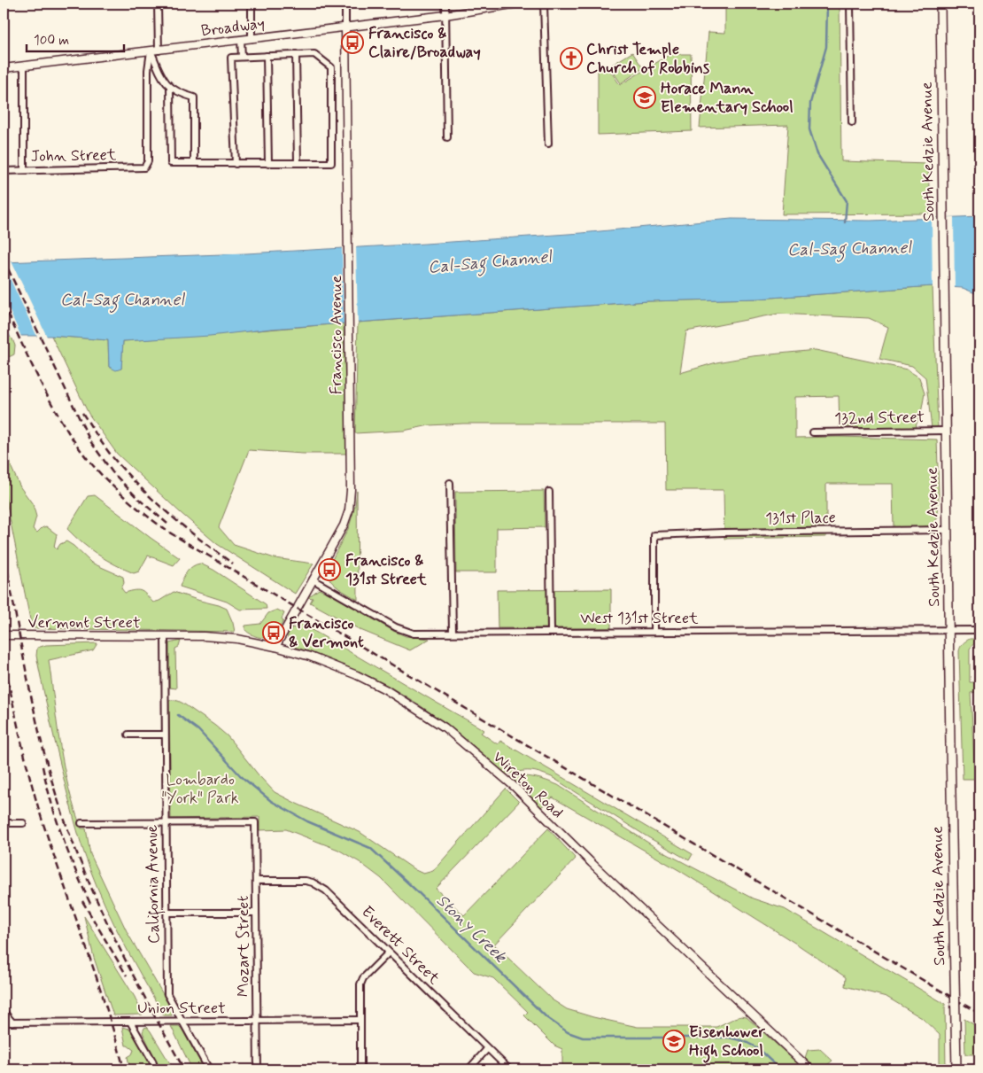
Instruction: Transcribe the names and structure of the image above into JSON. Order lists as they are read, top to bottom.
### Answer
{
  "streets": {
    "main road": ["South Kedzie Avenue"],
    "street": [
      "Broadway",
      "John Street",
      "Francisco Avenue",
      "132nd Street",
      "131st Place",
      "West 131st Street",
      "Vermont Street",
      "Wireton Road",
      "California Avenue",
      "Everett Street",
      "Mozart Street",
      "Union Street"
    ]
  },
  "crossings": [
    ["Broadway", "John Street"],
    ["Broadway", "Francisco Avenue"],
    ["South Kedzie Avenue", "132nd Street"],
    ["South Kedzie Avenue", "131st Place"],
    ["South Kedzie Avenue", "West 131st Street"],
    ["Francisco Avenue", "West 131st Street"],
    ["Francisco Avenue", "Wireton Road"],
    ["131st Place", "West 131st Street"],
    ["Vermont Street", "Wireton Road"],
    ["Vermont Street", "California Avenue"],
    ["Wireton Road", "California Avenue"],
    ["California Avenue", "Mozart Street"],
    ["California Avenue", "Union Street"],
    ["Everett Street", "Mozart Street"],
    ["Mozart Street", "Union Street"]
  ],
  "water": ["Cal-Sag Channel", "Stony Creek"],
  "parks": ["Lombardo \"York\" Park"],
  "places": {
    "bus stop": ["Francisco & Claire/Broadway", "Francisco & 131st Street", "Francisco & Vermont"],
    "church": ["Christ Temple Church of Robbins"],
    "school or university": ["Horace Mann Elementary School", "Eisenhower High School"]
  },
  "scale_bar": "100 m"
}
